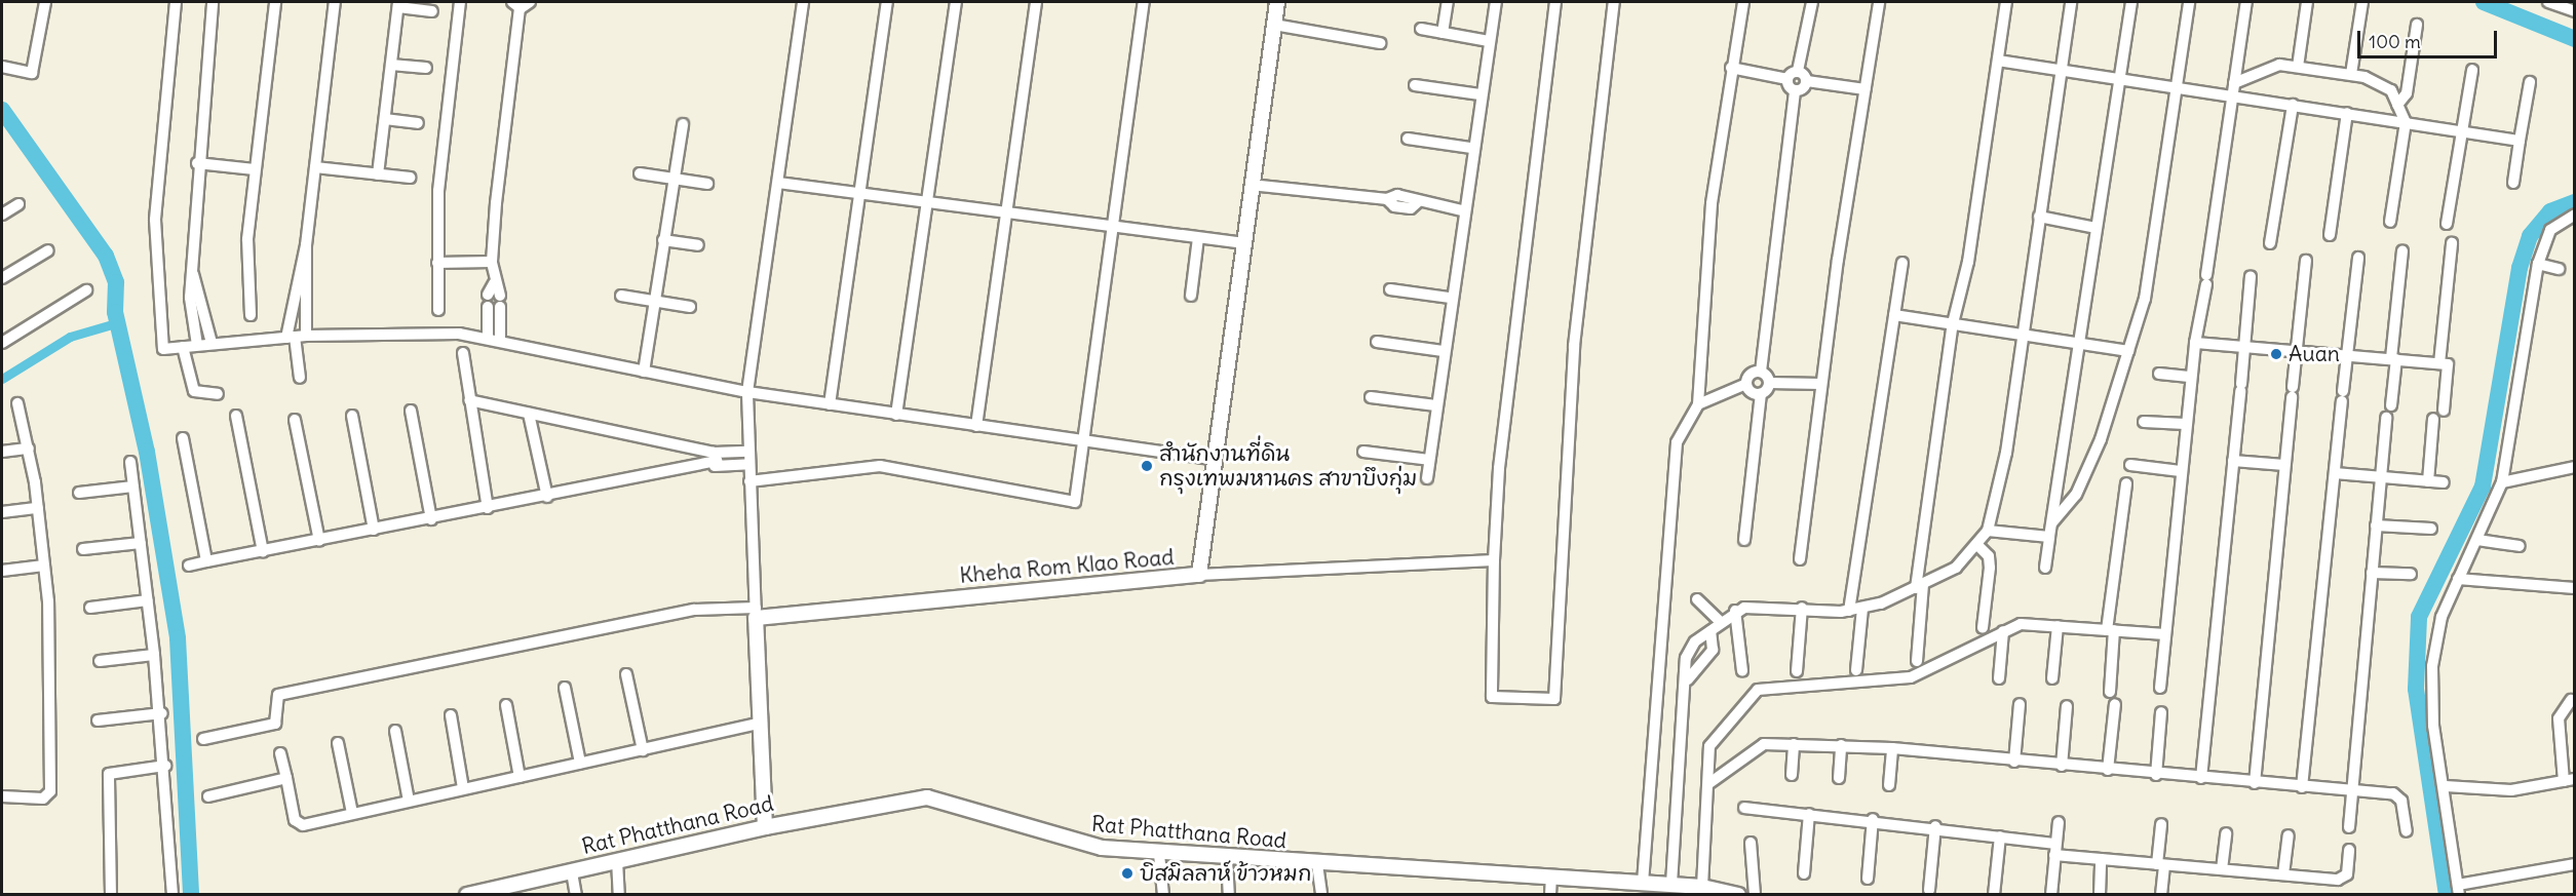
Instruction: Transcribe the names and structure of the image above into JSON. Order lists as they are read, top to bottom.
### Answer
{
  "streets": {
    "street": ["Kheha Rom Klao Road", "Rat Phatthana Road"]
  },
  "places": ["Auan", "สำนักงานที่ดิน กรุงเทพมหานคร สาขาบึงกุ่ม", "บิสมิลลาห์ ข้าวหมก"],
  "scale_bar": "100 m"
}
